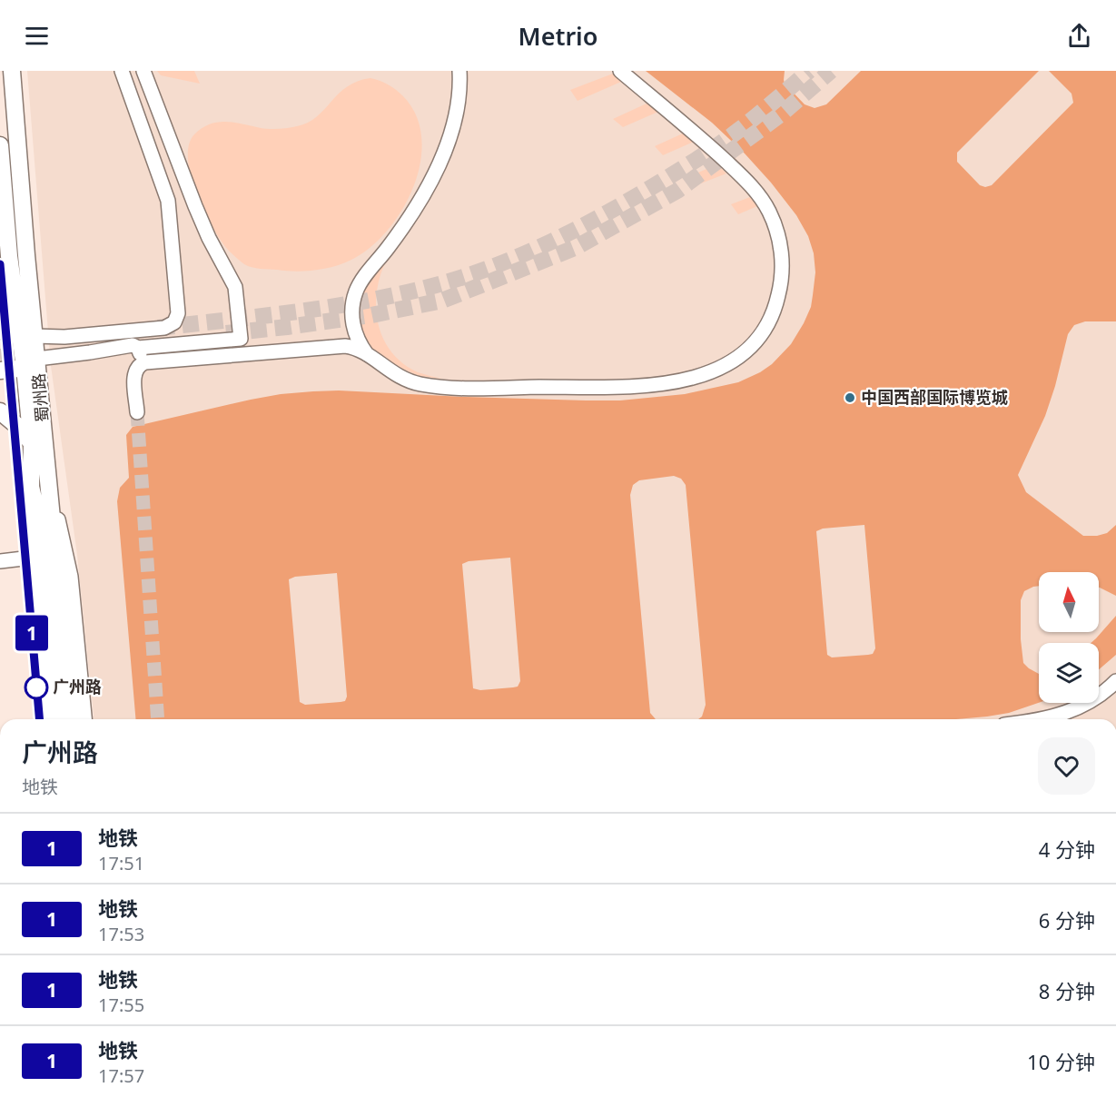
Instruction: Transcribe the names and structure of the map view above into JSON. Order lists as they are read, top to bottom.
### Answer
{
  "streets": {
    "main road": ["蜀州路"]
  },
  "places": ["中国西部国际博览城", "广州路"],
  "lines": ["metro line 1"],
  "north": "top",
  "page": {
    "header": "Metrio",
    "on_map": "1",
    "heading": ["广州路", "地铁"],
    "list": [
      {
        "mark": "1",
        "name": "地铁",
        "note": "17:51",
        "value": "4 分钟"
      },
      {
        "mark": "1",
        "name": "地铁",
        "note": "17:53",
        "value": "6 分钟"
      },
      {
        "mark": "1",
        "name": "地铁",
        "note": "17:55",
        "value": "8 分钟"
      },
      {
        "mark": "1",
        "name": "地铁",
        "note": "17:57",
        "value": "10 分钟"
      }
    ]
  }
}
